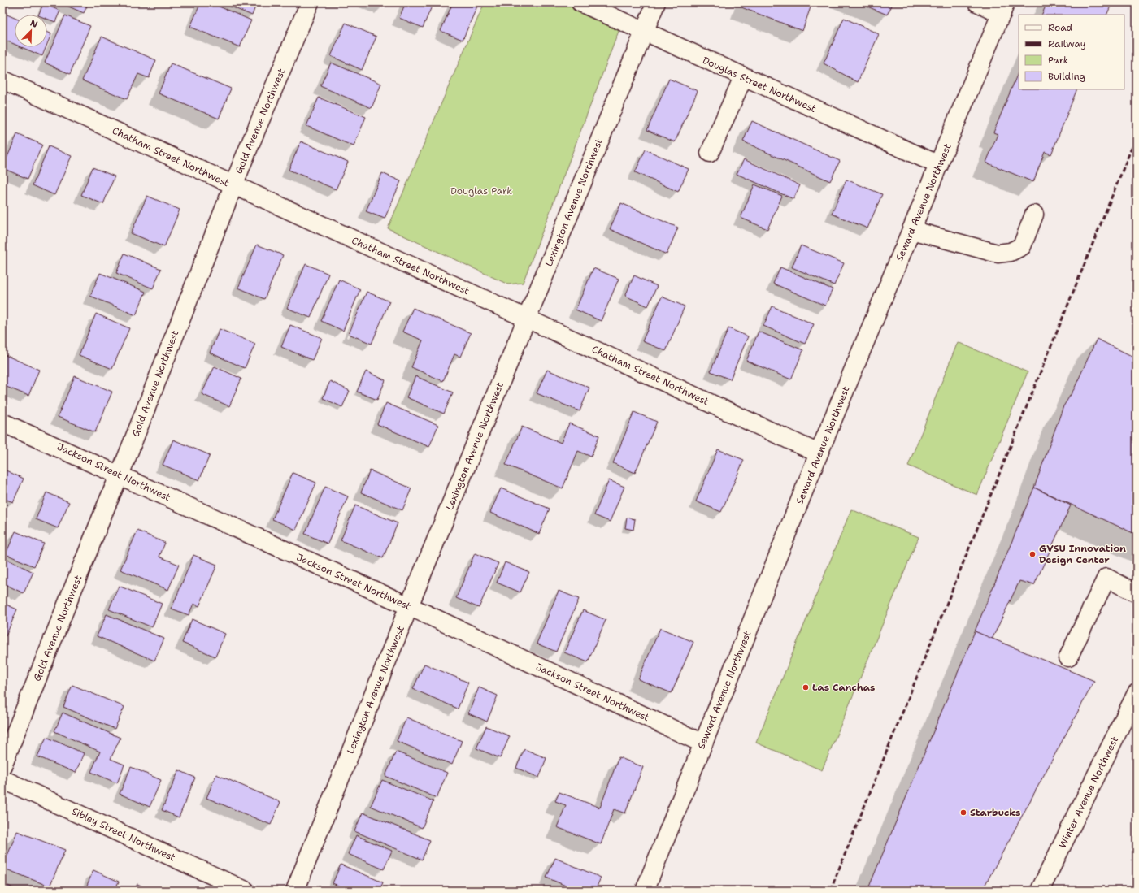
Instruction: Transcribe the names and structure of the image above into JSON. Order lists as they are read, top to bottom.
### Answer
{
  "streets": {
    "street": [
      "Douglas Street Northwest",
      "Gold Avenue Northwest",
      "Chatham Street Northwest",
      "Lexington Avenue Northwest",
      "Seward Avenue Northwest",
      "Jackson Street Northwest",
      "Winter Avenue Northwest",
      "Sibley Street Northwest"
    ]
  },
  "crossings": [
    ["Douglas Street Northwest", "Lexington Avenue Northwest"],
    ["Douglas Street Northwest", "Seward Avenue Northwest"],
    ["Gold Avenue Northwest", "Chatham Street Northwest"],
    ["Gold Avenue Northwest", "Jackson Street Northwest"],
    ["Chatham Street Northwest", "Lexington Avenue Northwest"],
    ["Chatham Street Northwest", "Seward Avenue Northwest"],
    ["Lexington Avenue Northwest", "Jackson Street Northwest"],
    ["Seward Avenue Northwest", "Jackson Street Northwest"]
  ],
  "parks": ["Douglas Park"],
  "places": ["GVSU Innovation Design Center", "Las Canchas", "Starbucks"],
  "legend": [
    "Road",
    "Railway",
    "Park",
    "Building"
  ],
  "north": "top right"
}
